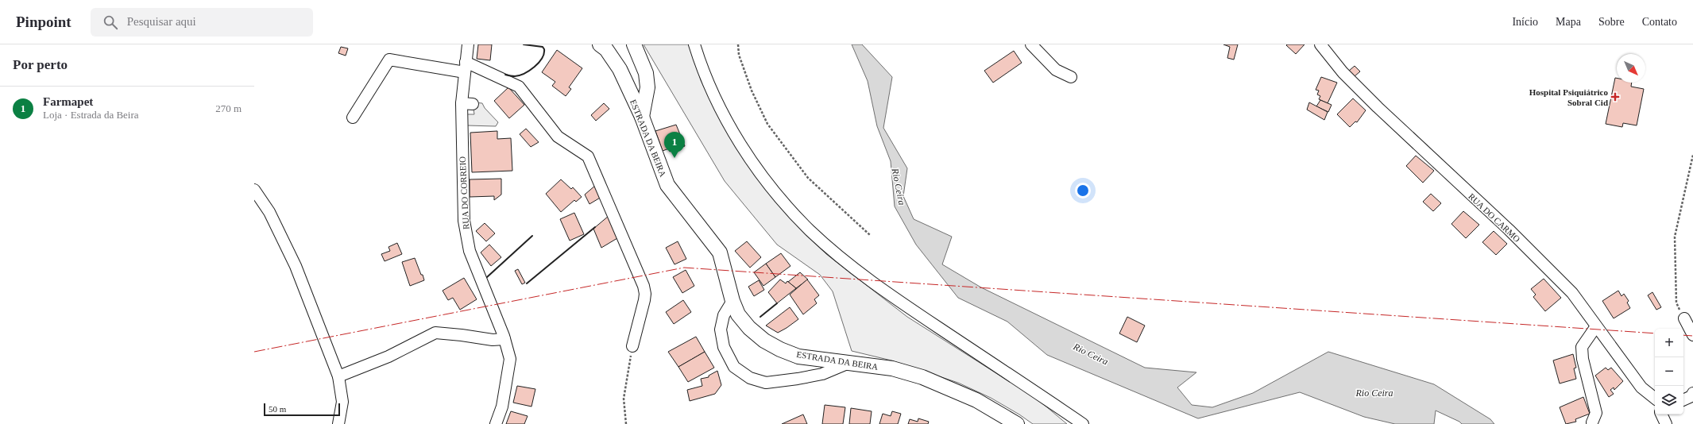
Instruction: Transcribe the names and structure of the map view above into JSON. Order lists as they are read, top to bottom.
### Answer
{
  "streets": {
    "main road": ["ESTRADA DA BEIRA"],
    "street": ["RUA DO CORREIO", "RUA DO CARMO"]
  },
  "water": ["Rio Ceira"],
  "places": {
    "health": ["Hospital Psiquiátrico Sobral Cid"]
  },
  "scale_bar": "50 m",
  "north": "bottom right",
  "page": {
    "header": "Pinpoint",
    "search": "Pesquisar aqui",
    "nav": [
      "Início",
      "Mapa",
      "Sobre",
      "Contato"
    ],
    "heading": "Por perto",
    "list": [
      {
        "mark": "1",
        "name": "Farmapet",
        "note": "Loja · Estrada da Beira",
        "value": "270 m"
      }
    ],
    "pins": "1",
    "map_buttons": ["+", "−"],
    "scale": "50 m"
  }
}
